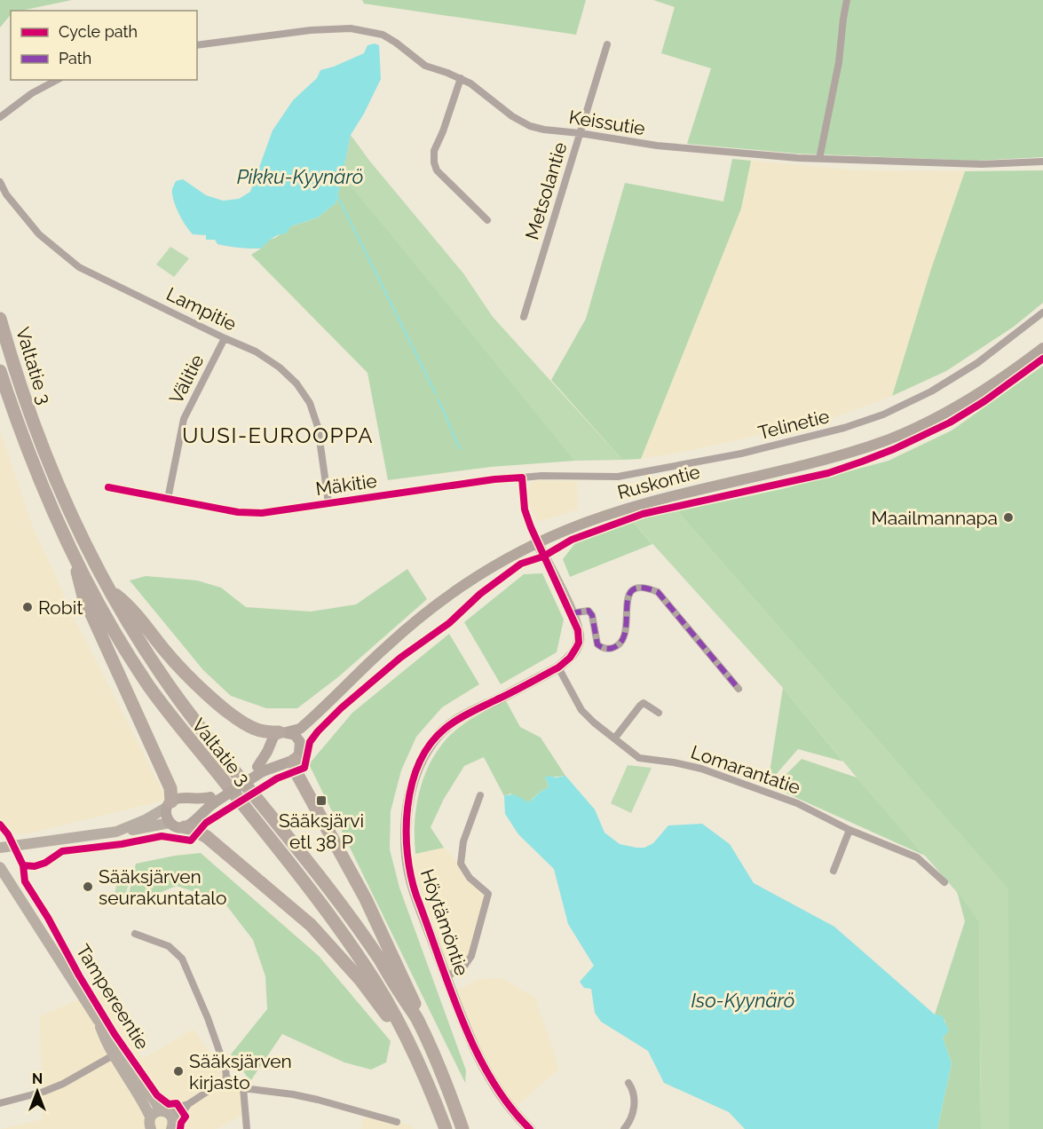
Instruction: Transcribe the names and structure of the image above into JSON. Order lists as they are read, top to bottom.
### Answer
{
  "streets": {
    "highway": ["Valtatie 3"],
    "main road": ["Ruskontie"],
    "street": [
      "Keissutie",
      "Metsolantie",
      "Lampitie",
      "Välitie",
      "Telinetie",
      "Mäkitie",
      "Lomarantatie",
      "Höytämöntie",
      "Tampereentie"
    ]
  },
  "crossings": [
    ["Keissutie", "Metsolantie"],
    ["Lampitie", "Välitie"],
    ["Lampitie", "Mäkitie"],
    ["Välitie", "Mäkitie"],
    ["Telinetie", "Mäkitie"],
    ["Ruskontie", "Höytämöntie"],
    ["Lomarantatie", "Höytämöntie"]
  ],
  "districts": ["UUSI-EUROOPPA"],
  "water": ["Pikku-Kyynärö", "Iso-Kyynärö"],
  "places": {
    "other": [
      "Maailmannapa",
      "Robit",
      "Sääksjärven seurakuntatalo",
      "Sääksjärven kirjasto"
    ],
    "transit": ["Sääksjärvi etl 38 P"]
  },
  "legend": ["Cycle path", "Path"],
  "north": "top"
}
